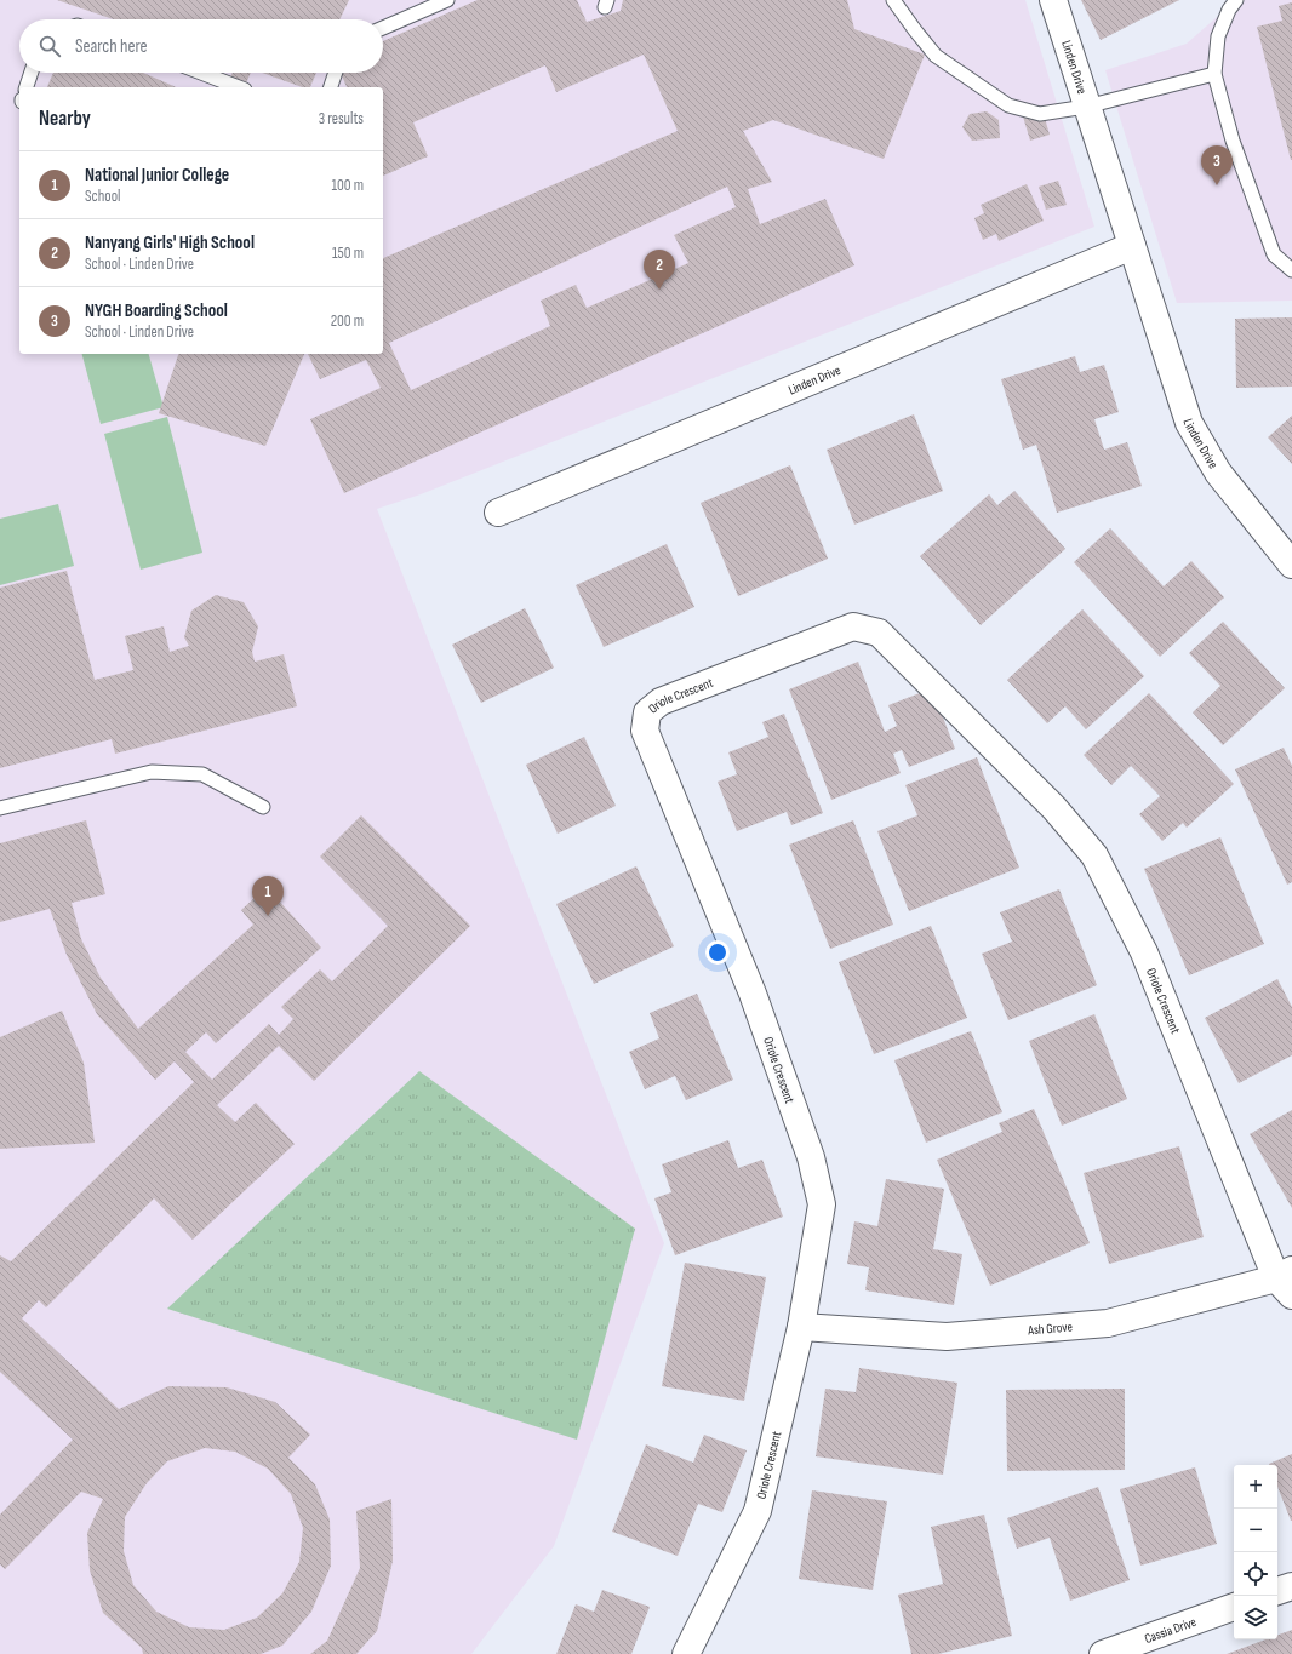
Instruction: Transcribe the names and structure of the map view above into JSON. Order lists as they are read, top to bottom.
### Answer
{
  "streets": {
    "street": [
      "Linden Drive",
      "Oriole Crescent",
      "Ash Grove",
      "Cassia Drive"
    ]
  },
  "crossings": [
    ["Oriole Crescent", "Ash Grove"]
  ],
  "page": {
    "search": "Search here",
    "heading": ["Nearby", "3 results"],
    "pins": ["3", "2", "1"],
    "list": [
      {
        "mark": "1",
        "name": "National Junior College",
        "note": "School",
        "value": "100 m"
      },
      {
        "mark": "2",
        "name": "Nanyang Girls' High School",
        "note": "School · Linden Drive",
        "value": "150 m"
      },
      {
        "mark": "3",
        "name": "NYGH Boarding School",
        "note": "School · Linden Drive",
        "value": "200 m"
      }
    ],
    "map_buttons": ["+", "−"]
  }
}
